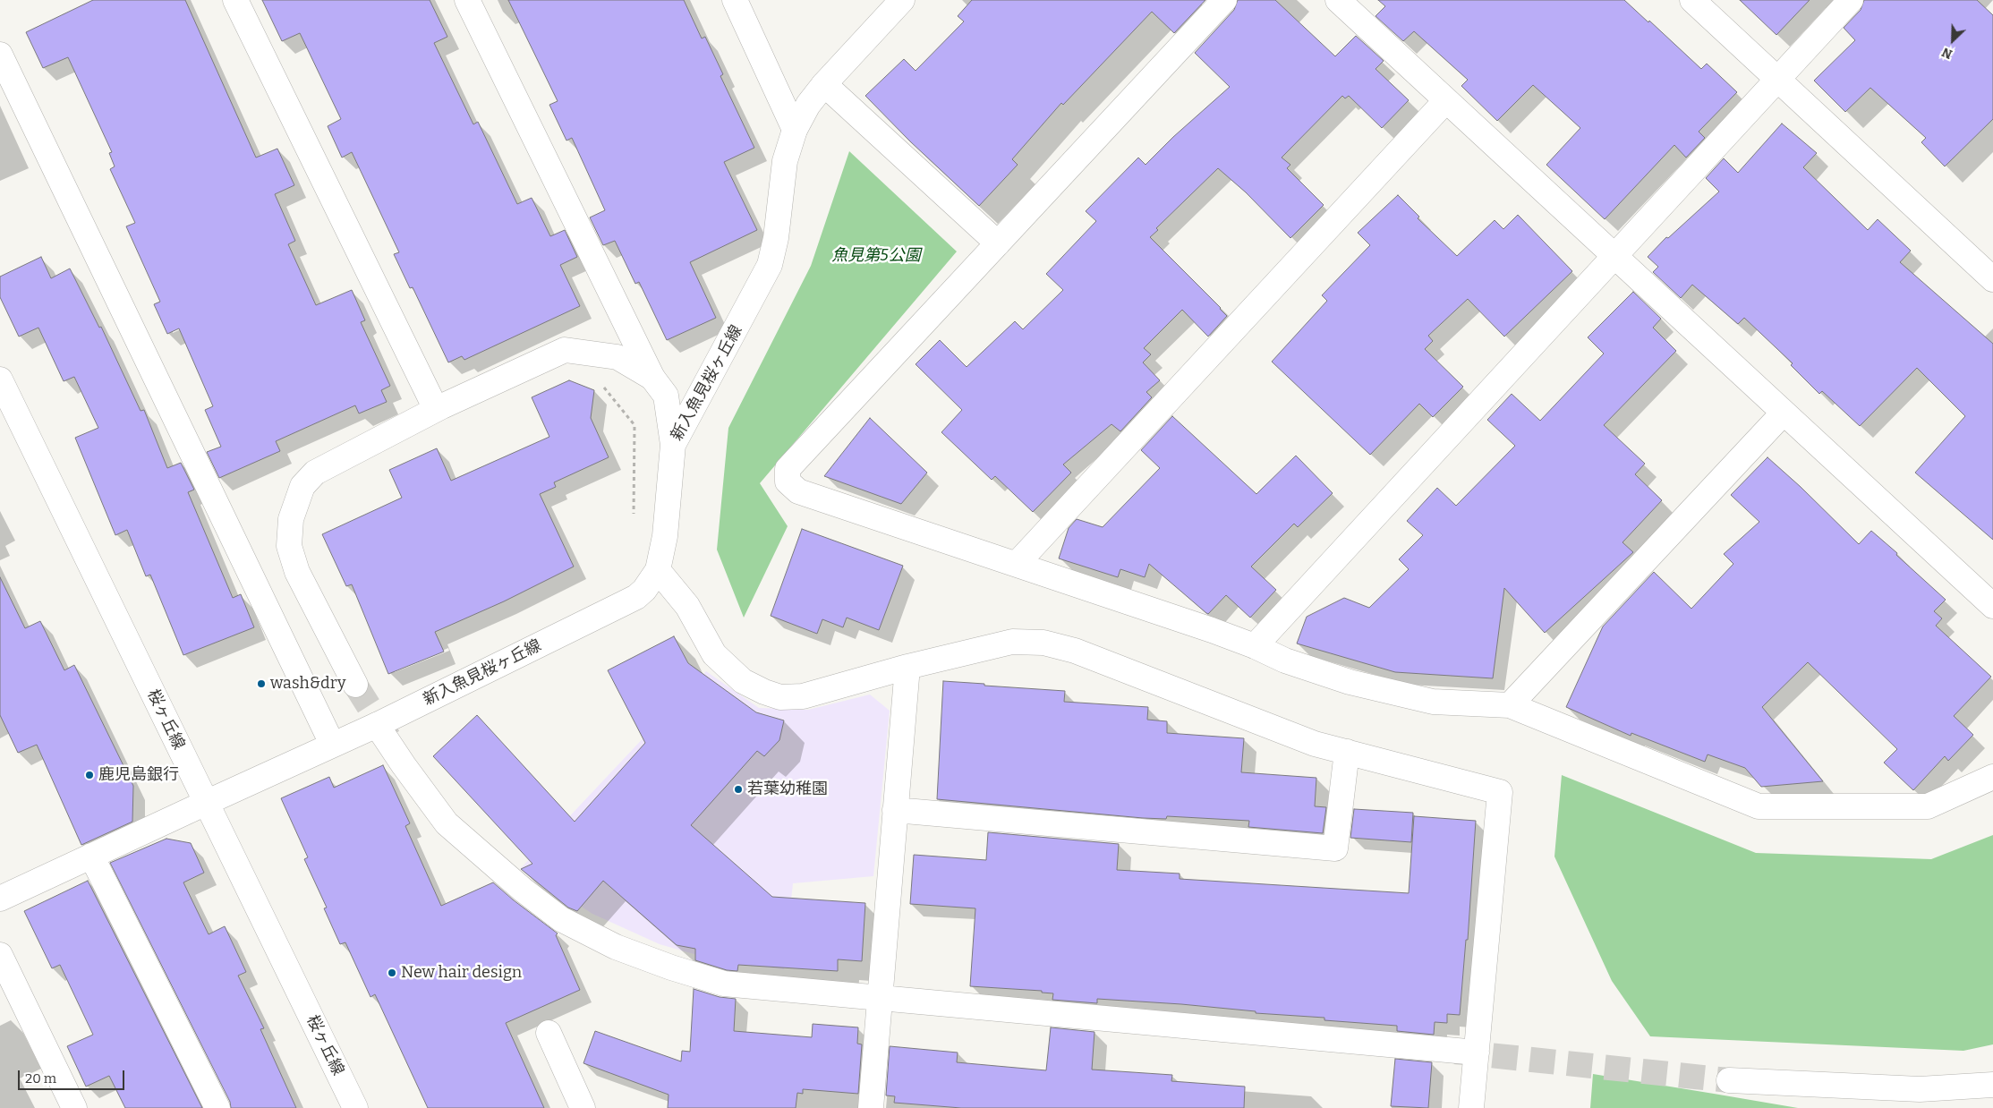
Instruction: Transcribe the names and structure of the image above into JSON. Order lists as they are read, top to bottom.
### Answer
{
  "streets": {
    "street": ["新入魚見桜ヶ丘線", "桜ヶ丘線"]
  },
  "crossings": [
    ["新入魚見桜ヶ丘線", "桜ヶ丘線"]
  ],
  "parks": ["魚見第5公園"],
  "places": [
    "wash&dry",
    "鹿児島銀行",
    "若葉幼稚園",
    "New hair design"
  ],
  "scale_bar": "20 m",
  "north": "bottom left"
}
